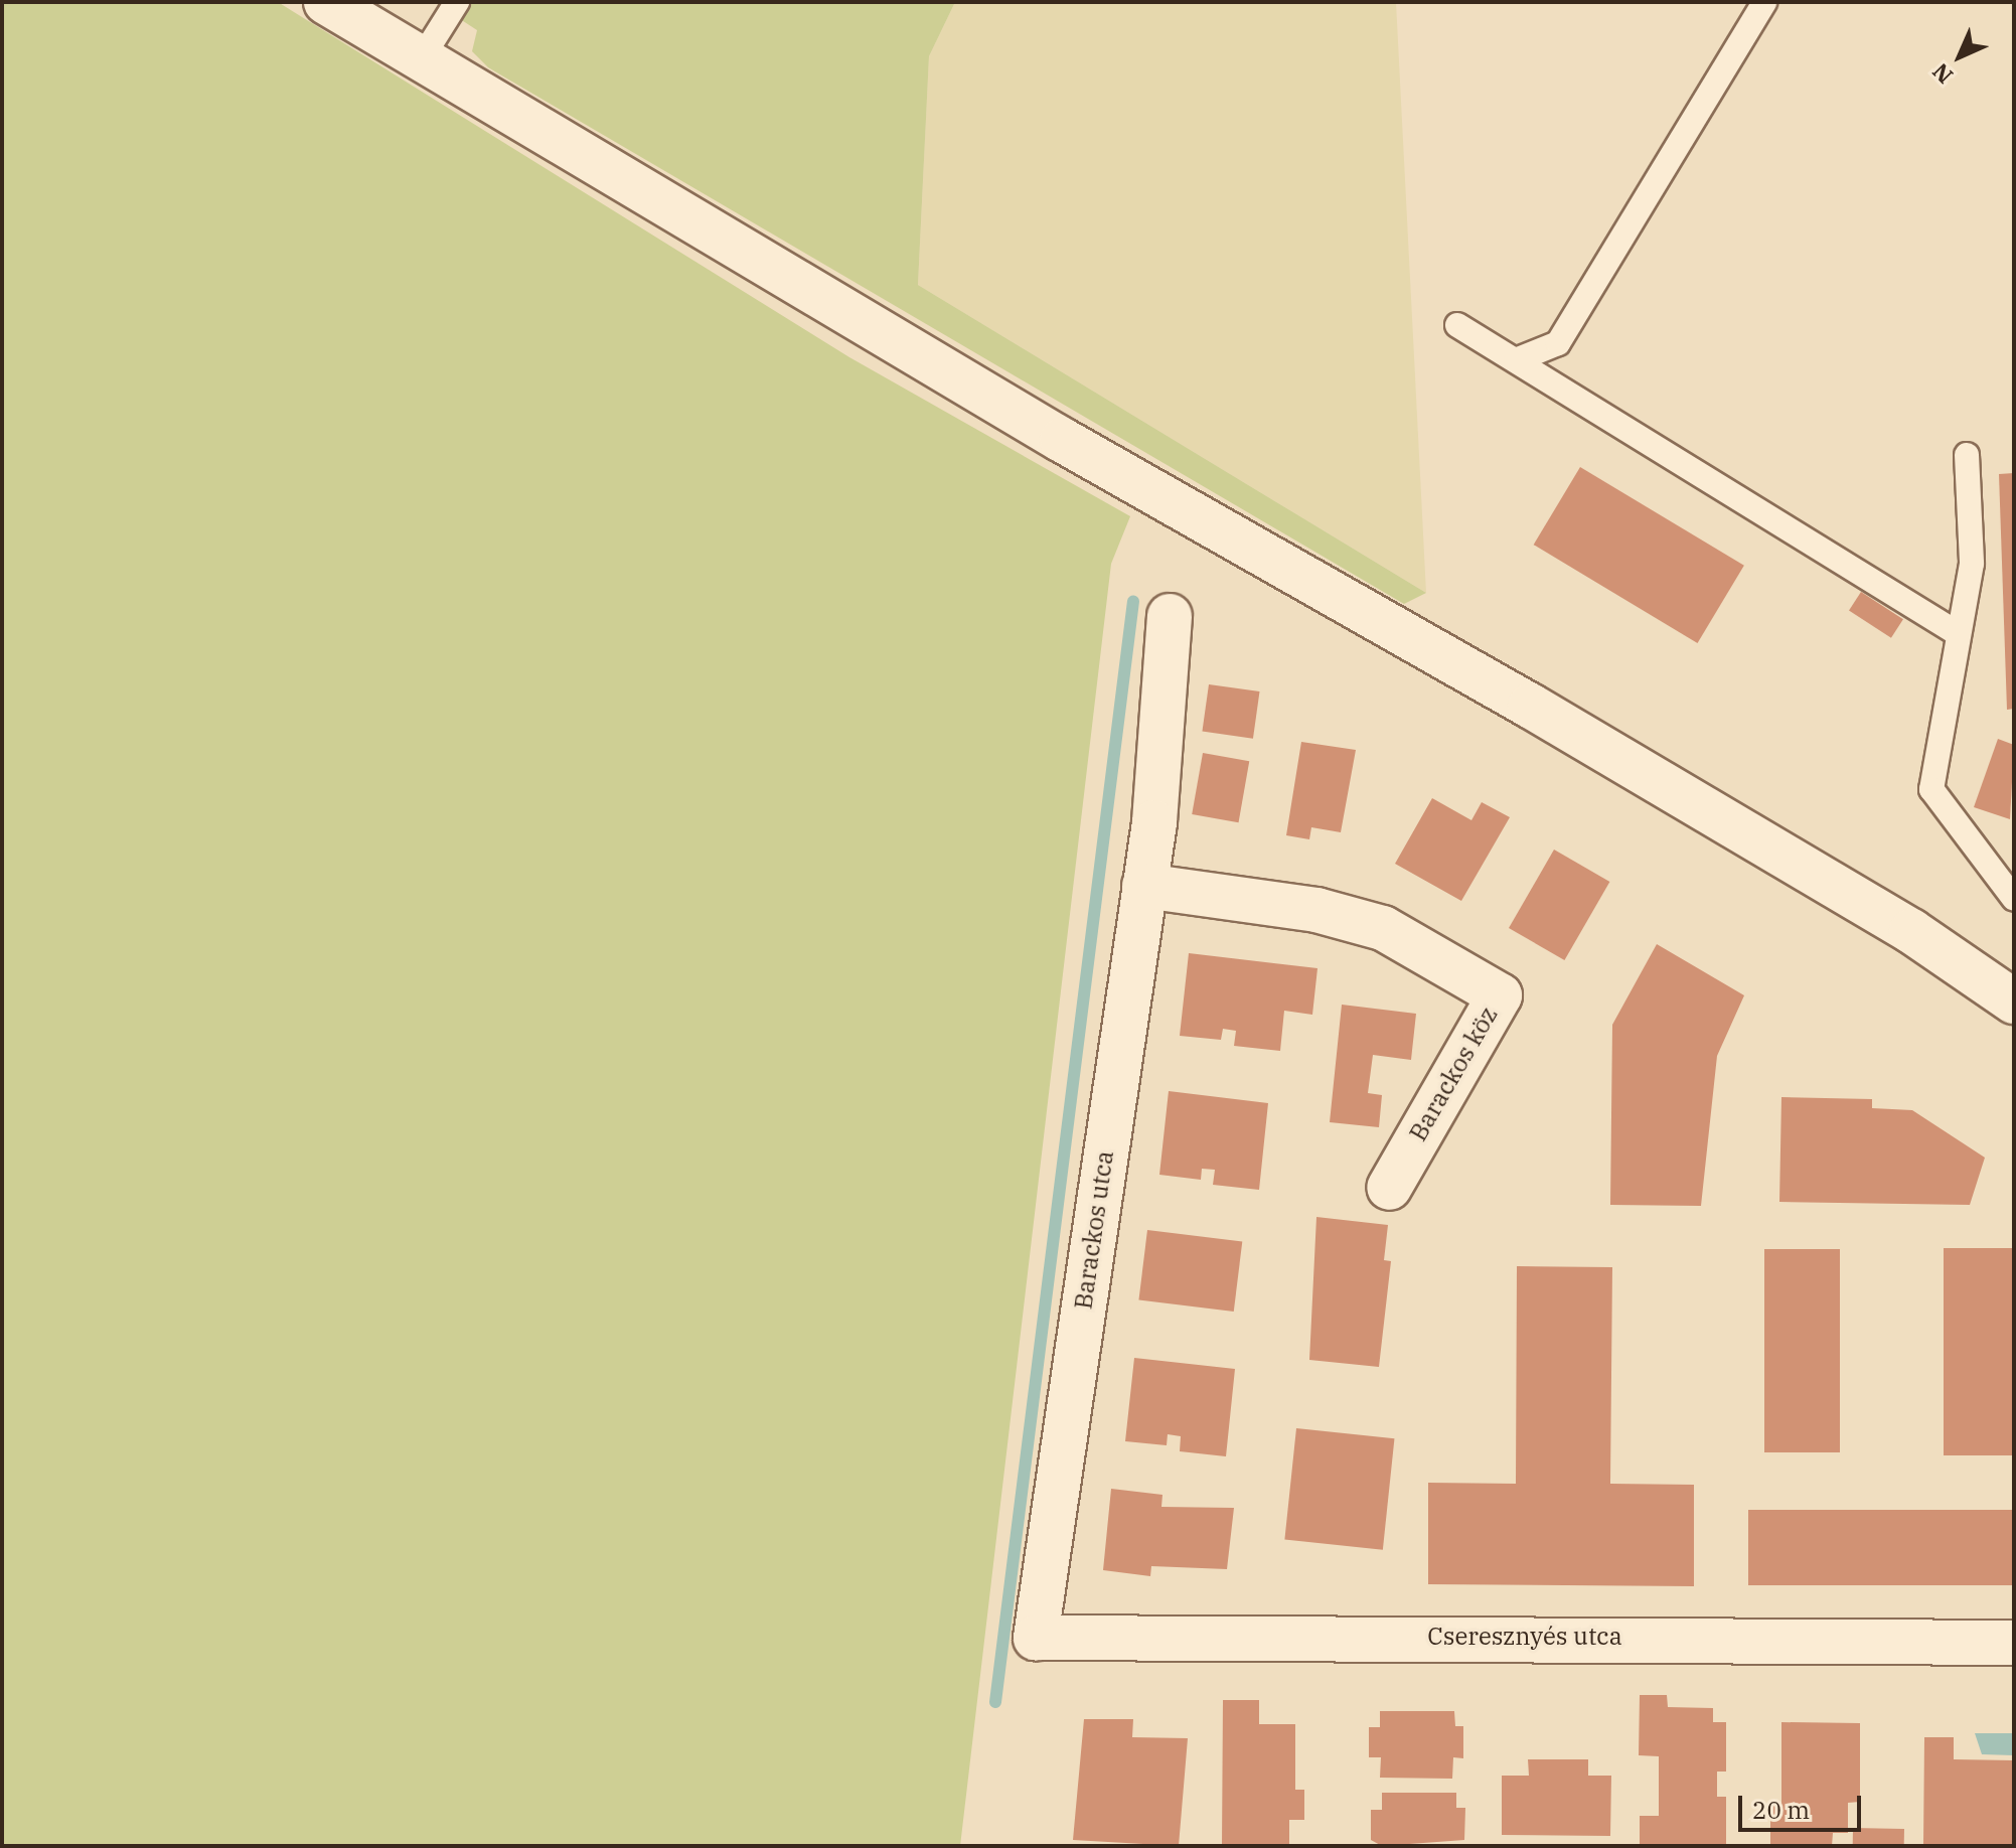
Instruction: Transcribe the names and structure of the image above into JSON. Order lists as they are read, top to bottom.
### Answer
{
  "streets": {
    "street": ["Barackos köz", "Barackos utca", "Cseresznyés utca"]
  },
  "crossings": [
    ["Barackos köz", "Barackos utca"],
    ["Barackos utca", "Cseresznyés utca"]
  ],
  "scale_bar": "20 m",
  "north": "bottom left"
}
